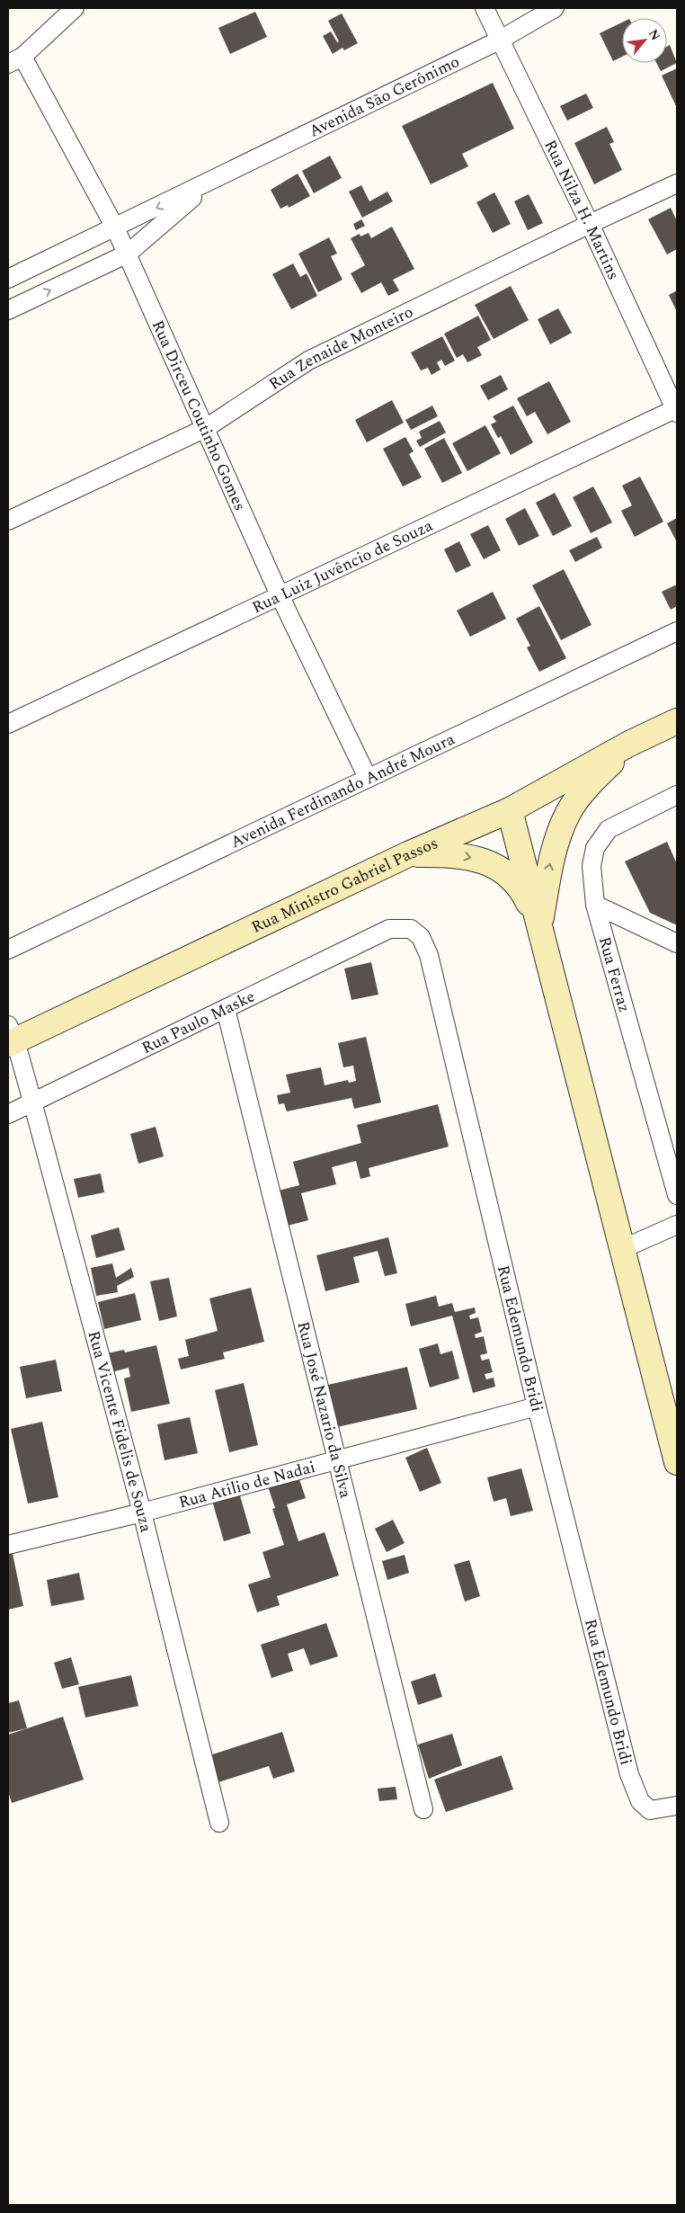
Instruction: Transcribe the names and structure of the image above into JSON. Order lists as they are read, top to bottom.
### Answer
{
  "streets": {
    "main road": ["Rua Ministro Gabriel Passos"],
    "street": [
      "Avenida São Gerônimo",
      "Rua Nilza H. Martins",
      "Rua Zenaide Monteiro",
      "Rua Dirceu Coutinho Gomes",
      "Rua Luiz Juvêncio de Souza",
      "Avenida Ferdinando André Moura",
      "Rua Ferraz",
      "Rua Paulo Maske",
      "Rua Edemundo Bridi",
      "Rua José Nazario da Silva",
      "Rua Vicente Fidelis de Souza",
      "Rua Atilio de Nadai"
    ]
  },
  "crossings": [
    ["Avenida São Gerônimo", "Rua Nilza H. Martins"],
    ["Avenida São Gerônimo", "Rua Dirceu Coutinho Gomes"],
    ["Rua Nilza H. Martins", "Rua Zenaide Monteiro"],
    ["Rua Nilza H. Martins", "Rua Luiz Juvêncio de Souza"],
    ["Rua Zenaide Monteiro", "Rua Dirceu Coutinho Gomes"],
    ["Rua Dirceu Coutinho Gomes", "Rua Luiz Juvêncio de Souza"],
    ["Rua Dirceu Coutinho Gomes", "Avenida Ferdinando André Moura"],
    ["Rua Ministro Gabriel Passos", "Rua Vicente Fidelis de Souza"],
    ["Rua Paulo Maske", "Rua Edemundo Bridi"],
    ["Rua Paulo Maske", "Rua José Nazario da Silva"],
    ["Rua Paulo Maske", "Rua Vicente Fidelis de Souza"],
    ["Rua Edemundo Bridi", "Rua Atilio de Nadai"],
    ["Rua José Nazario da Silva", "Rua Atilio de Nadai"],
    ["Rua Vicente Fidelis de Souza", "Rua Atilio de Nadai"]
  ],
  "north": "top right"
}
